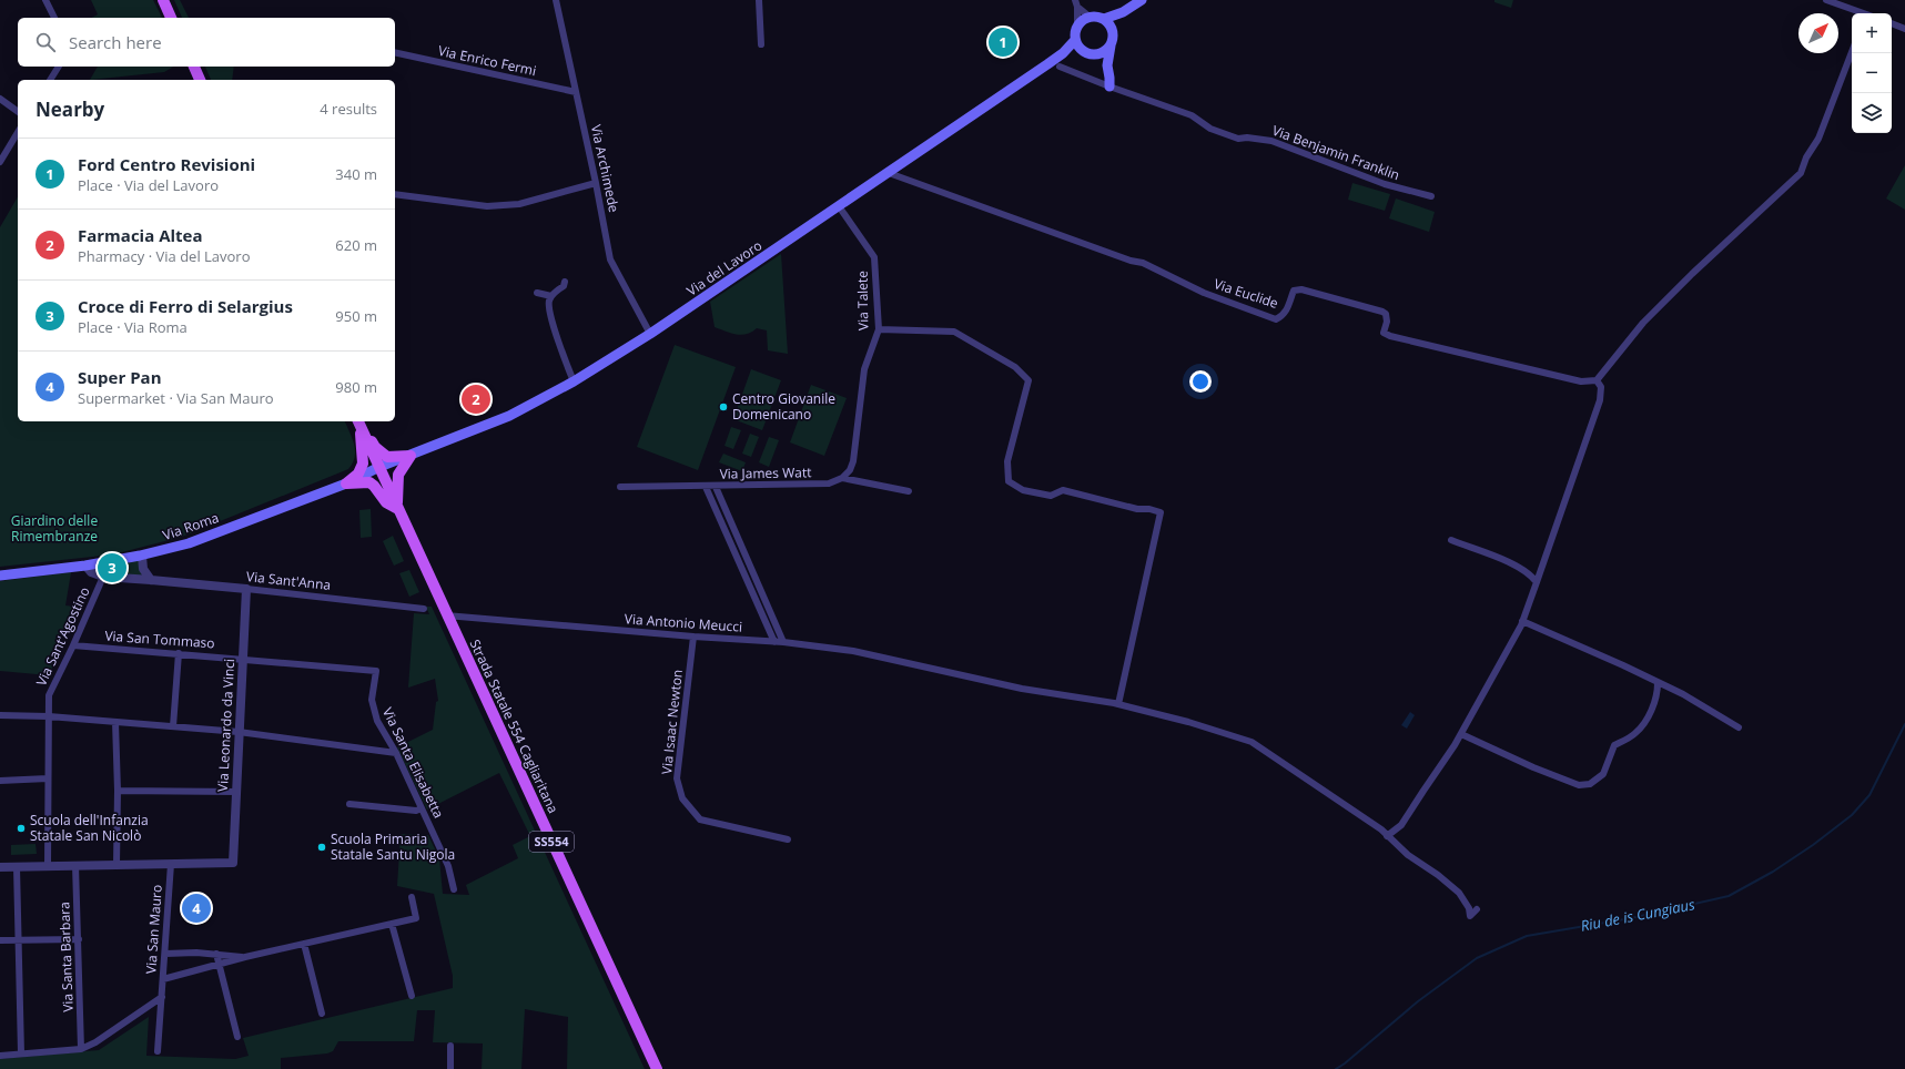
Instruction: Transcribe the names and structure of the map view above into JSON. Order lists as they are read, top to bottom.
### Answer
{
  "streets": {
    "main road": [
      "Via del Lavoro",
      "Via Roma",
      "Strada Statale 554 Cagliaritana",
      "SS554"
    ],
    "street": [
      "Via Enrico Fermi",
      "Via Benjamin Franklin",
      "Via Archimede",
      "Via Euclide",
      "Via Talete",
      "Via James Watt",
      "Via Sant'Anna",
      "Via Antonio Meucci",
      "Via Sant'Agostino",
      "Via San Tommaso",
      "Via Isaac Newton",
      "Via Leonardo da Vinci",
      "Via Santa Elisabetta",
      "Via San Mauro",
      "Via Santa Barbara"
    ]
  },
  "crossings": [
    ["Via Enrico Fermi", "Via Archimede"],
    ["Via Archimede", "Via del Lavoro"],
    ["Via del Lavoro", "Via Euclide"],
    ["Via del Lavoro", "Via Talete"],
    ["Via del Lavoro", "Via Roma"],
    ["Via del Lavoro", "Strada Statale 554 Cagliaritana"],
    ["Via Talete", "Via James Watt"],
    ["Via Roma", "Via Sant'Anna"],
    ["Via Roma", "Strada Statale 554 Cagliaritana"],
    ["Via Sant'Anna", "Via Sant'Agostino"],
    ["Via Sant'Anna", "Via Leonardo da Vinci"],
    ["Via Antonio Meucci", "Via Isaac Newton"],
    ["Via Antonio Meucci", "Strada Statale 554 Cagliaritana"],
    ["Via Sant'Agostino", "Via San Tommaso"],
    ["Via San Tommaso", "Via Leonardo da Vinci"],
    ["Via San Tommaso", "Via Santa Elisabetta"],
    ["Via Leonardo da Vinci", "Via San Mauro"]
  ],
  "water": ["Riu de is Cungiaus"],
  "parks": ["Giardino delle Rimembranze"],
  "places": ["Centro Giovanile Domenicano", "Scuola dell'Infanzia Statale San Nicolò", "Scuola Primaria Statale Santu Nigola"],
  "north": "top right",
  "page": {
    "map_buttons": ["+", "−"],
    "search": "Search here",
    "pins": [
      "1",
      "2",
      "3",
      "4"
    ],
    "heading": ["Nearby", "4 results"],
    "list": [
      {
        "mark": "1",
        "name": "Ford Centro Revisioni",
        "note": "Place · Via del Lavoro",
        "value": "340 m"
      },
      {
        "mark": "2",
        "name": "Farmacia Altea",
        "note": "Pharmacy · Via del Lavoro",
        "value": "620 m"
      },
      {
        "mark": "3",
        "name": "Croce di Ferro di Selargius",
        "note": "Place · Via Roma",
        "value": "950 m"
      },
      {
        "mark": "4",
        "name": "Super Pan",
        "note": "Supermarket · Via San Mauro",
        "value": "980 m"
      }
    ]
  }
}
